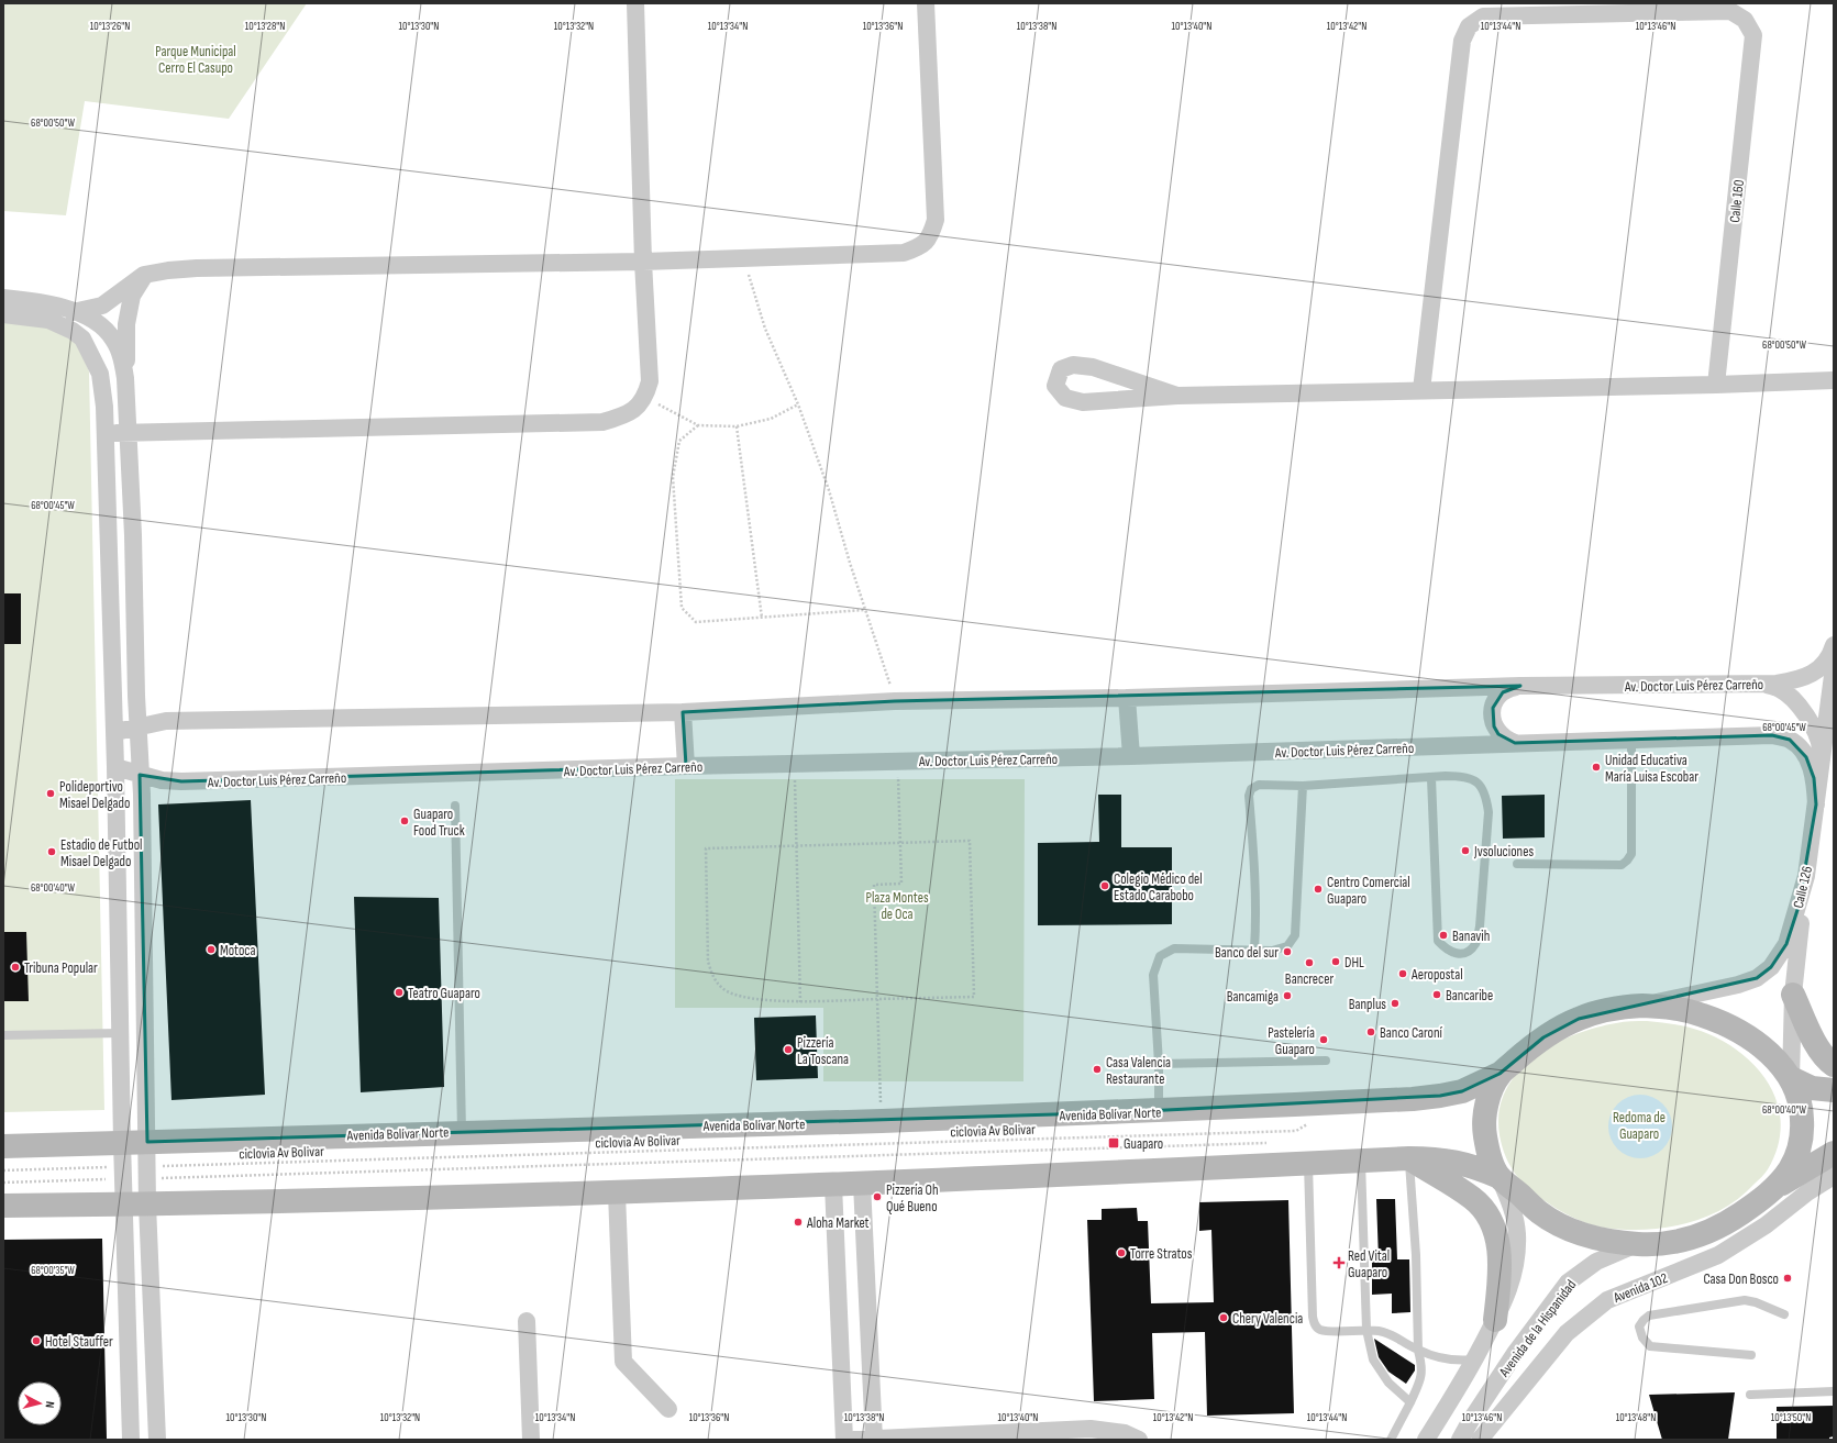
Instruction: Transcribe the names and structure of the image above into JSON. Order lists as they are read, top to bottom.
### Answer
{
  "streets": {
    "main road": ["Avenida Bolívar Norte"],
    "street": [
      "Calle 160",
      "Av. Doctor Luis Pérez Carreño",
      "Calle 126",
      "Avenida 102",
      "Avenida de la Hispanidad"
    ],
    "path": ["ciclovia Av Bolivar"]
  },
  "crossings": [
    ["Av. Doctor Luis Pérez Carreño", "Calle 126"]
  ],
  "parks": ["Parque Municipal Cerro El Casupo", "Plaza Montes de Oca", "Redoma de Guaparo"],
  "places": {
    "other": [
      "Unidad Educativa María Luisa Escobar",
      "Polideportivo Misael Delgado",
      "Guaparo Food Truck",
      "Jvsoluciones",
      "Estadio de Futbol Misael Delgado",
      "Colegio Médico del Estado Carabobo",
      "Centro Comercial Guaparo",
      "Banavih",
      "Motoca",
      "Banco del sur",
      "DHL",
      "Bancrecer",
      "Tribuna Popular",
      "Aeropostal",
      "Teatro Guaparo",
      "Bancaribe",
      "Bancamiga",
      "Banplus",
      "Banco Caroní",
      "Pastelería Guaparo",
      "Pizzería La Toscana",
      "Casa Valencia Restaurante",
      "Pizzería Oh Qué Bueno",
      "Aloha Market",
      "Torre Stratos",
      "Casa Don Bosco",
      "Chery Valencia",
      "Hotel Stauffer"
    ],
    "transit": ["Guaparo"],
    "health": ["Red Vital Guaparo"]
  },
  "north": "right",
  "coordinates": [
    "10°13'26\"N",
    "10°13'28\"N",
    "10°13'30\"N",
    "10°13'32\"N",
    "10°13'34\"N",
    "10°13'36\"N",
    "10°13'38\"N",
    "10°13'40\"N",
    "10°13'42\"N",
    "10°13'44\"N",
    "10°13'46\"N",
    "68°00'50\"W",
    "68°00'45\"W",
    "68°00'40\"W",
    "68°00'35\"W",
    "10°13'48\"N",
    "10°13'50\"N"
  ]
}
